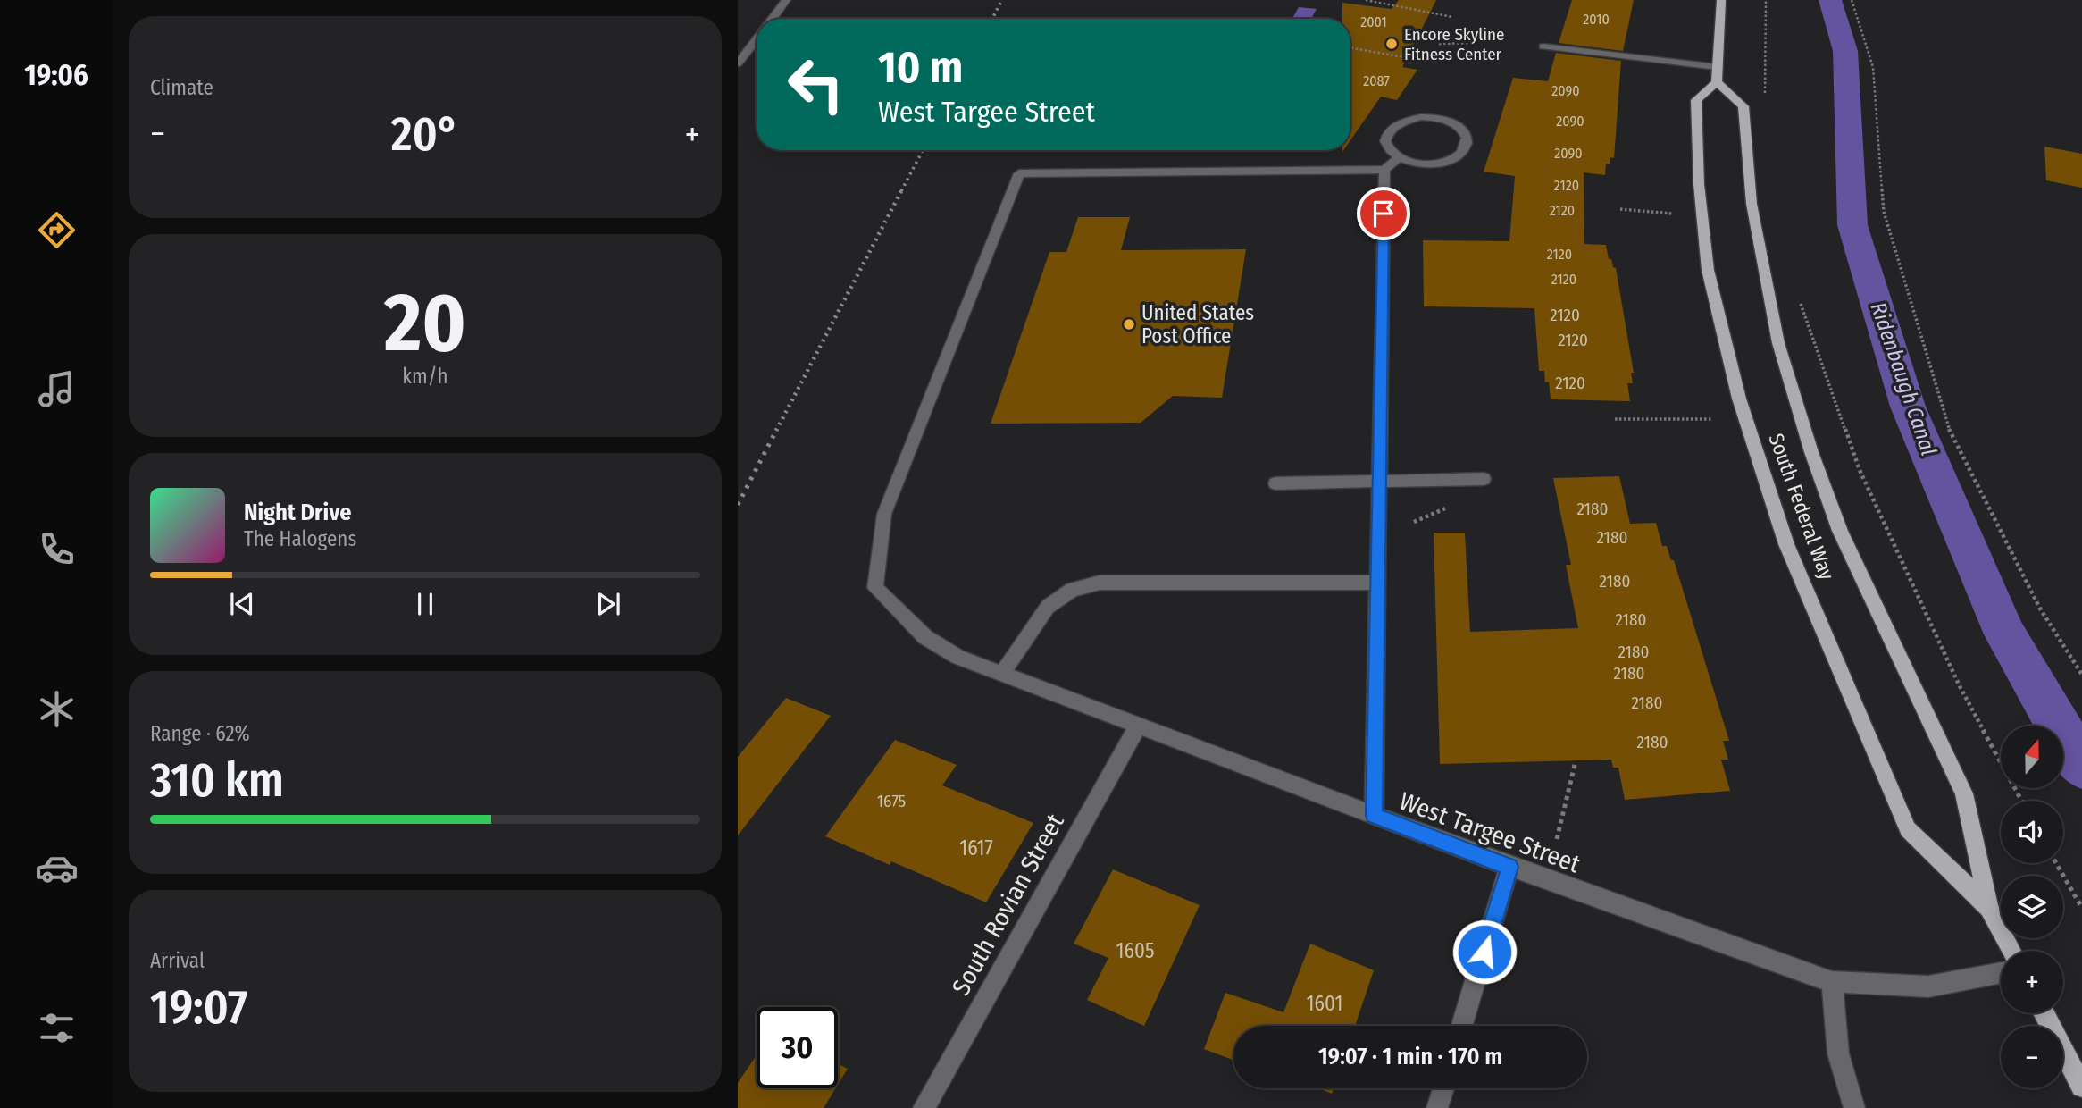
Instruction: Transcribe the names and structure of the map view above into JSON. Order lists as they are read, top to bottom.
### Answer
{
  "streets": {
    "main road": ["South Federal Way"],
    "street": ["West Targee Street", "South Rovian Street"]
  },
  "crossings": [
    ["West Targee Street", "South Rovian Street"]
  ],
  "water": ["Ridenbaugh Canal"],
  "places": ["Encore Skyline Fitness Center", "United States Post Office"],
  "house_numbers": [
    "2010",
    "2001",
    "2087",
    "2090",
    "2090",
    "2090",
    "2120",
    "2120",
    "2120",
    "2120",
    "2120",
    "2120",
    "2120",
    "2180",
    "2180",
    "2180",
    "2180",
    "2180",
    "2180",
    "2180",
    "2180",
    "1675",
    "1617",
    "1605",
    "1601"
  ],
  "north": "top",
  "page": {
    "tabs": "19:06",
    "tile": [
      "Climate",
      ["20", "km/h"],
      ["Range · 62%", "310 km"],
      ["Arrival", "19:07"]
    ],
    "turn": ["10 m", "West Targee Street"],
    "heat": ["−", "20°", "+"],
    "song": ["Night Drive", "The Halogens"],
    "map_buttons": ["+", "−"],
    "limit": "30",
    "trip": "19:07 · 1 min · 170 m"
  }
}
